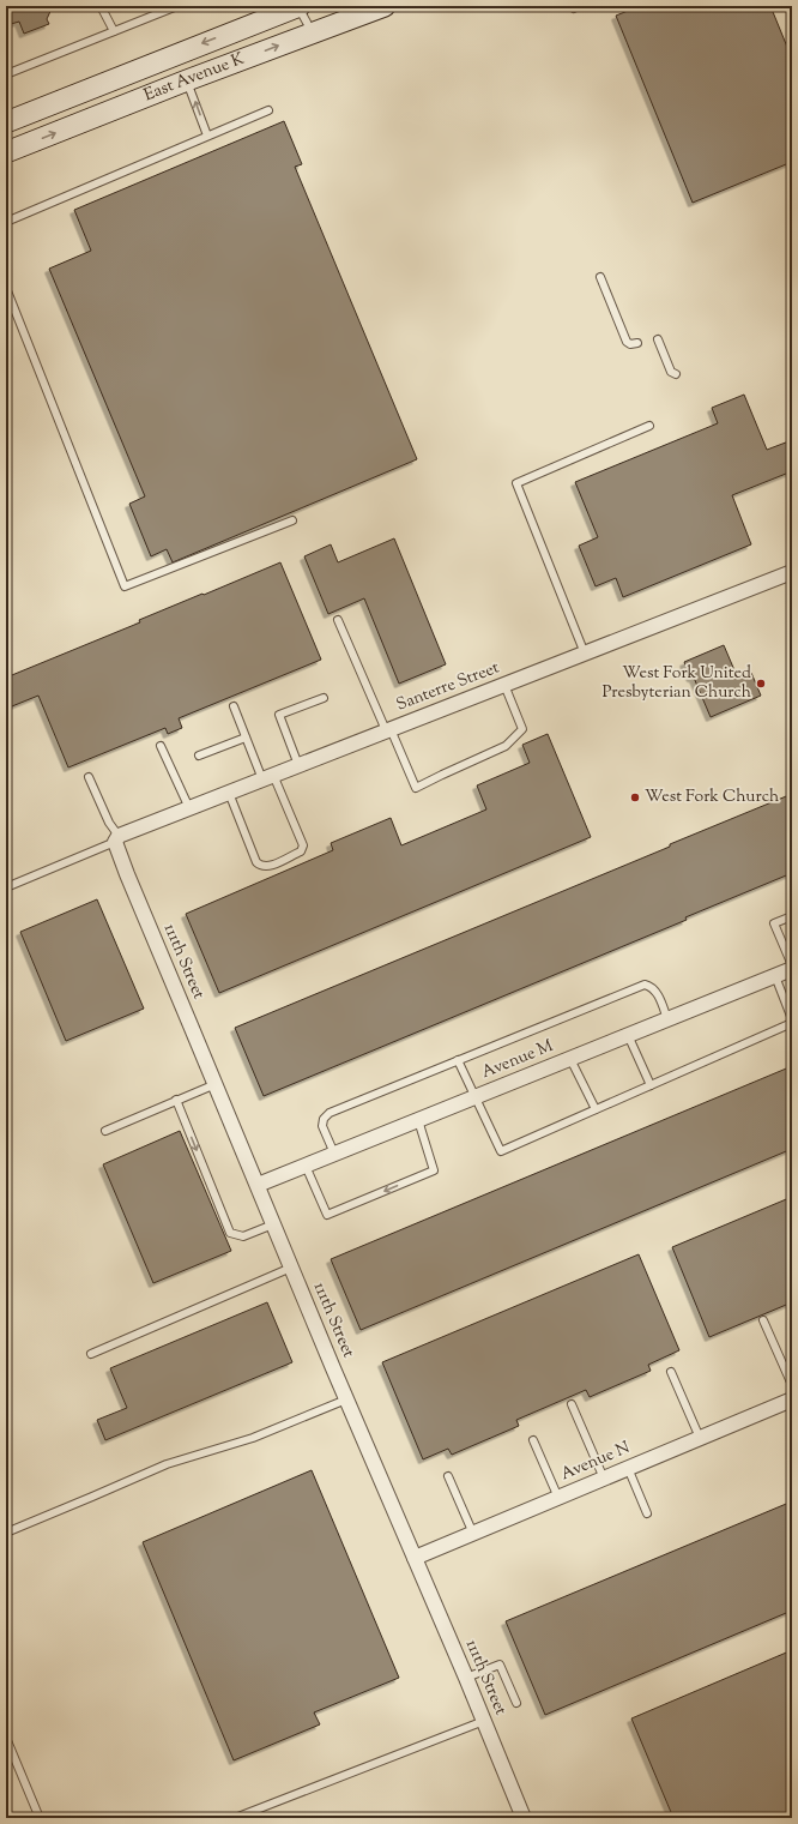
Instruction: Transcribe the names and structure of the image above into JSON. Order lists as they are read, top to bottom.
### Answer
{
  "streets": {
    "street": [
      "East Avenue K",
      "Santerre Street",
      "111th Street",
      "Avenue M",
      "Avenue N"
    ]
  },
  "crossings": [
    ["Santerre Street", "111th Street"],
    ["111th Street", "Avenue M"],
    ["111th Street", "Avenue N"]
  ],
  "places": ["West Fork United Presbyterian Church", "West Fork Church"]
}
